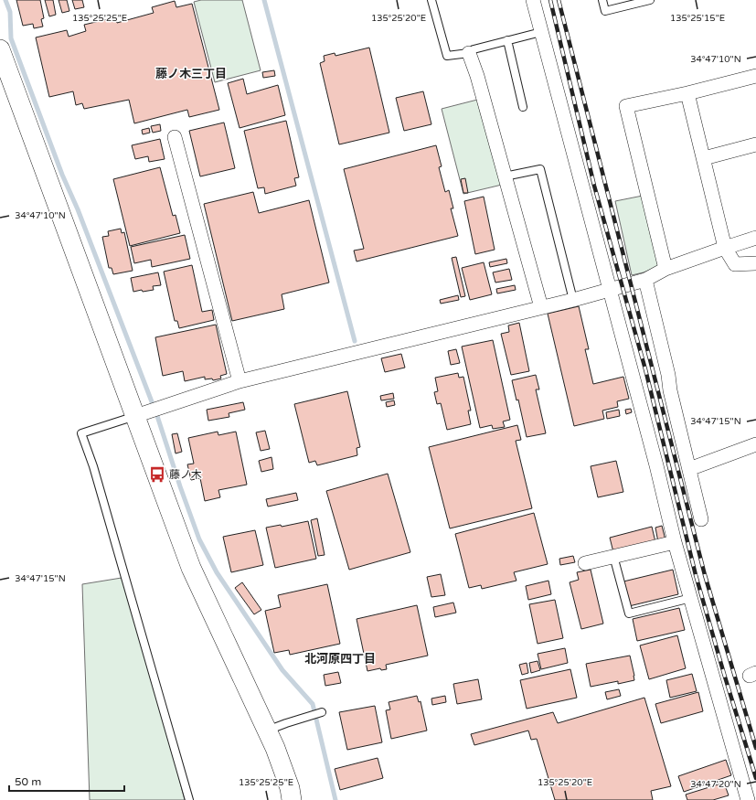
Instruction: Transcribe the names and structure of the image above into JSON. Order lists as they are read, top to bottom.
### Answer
{
  "districts": ["藤ノ木三丁目", "北河原四丁目"],
  "places": {
    "bus stop": ["藤ノ木"]
  },
  "scale_bar": "50 m",
  "coordinates": [
    "135°25'25\"E",
    "135°25'20\"E",
    "135°25'15\"E",
    "34°47'10\"N",
    "34°47'15\"N",
    "34°47'20\"N"
  ]
}
